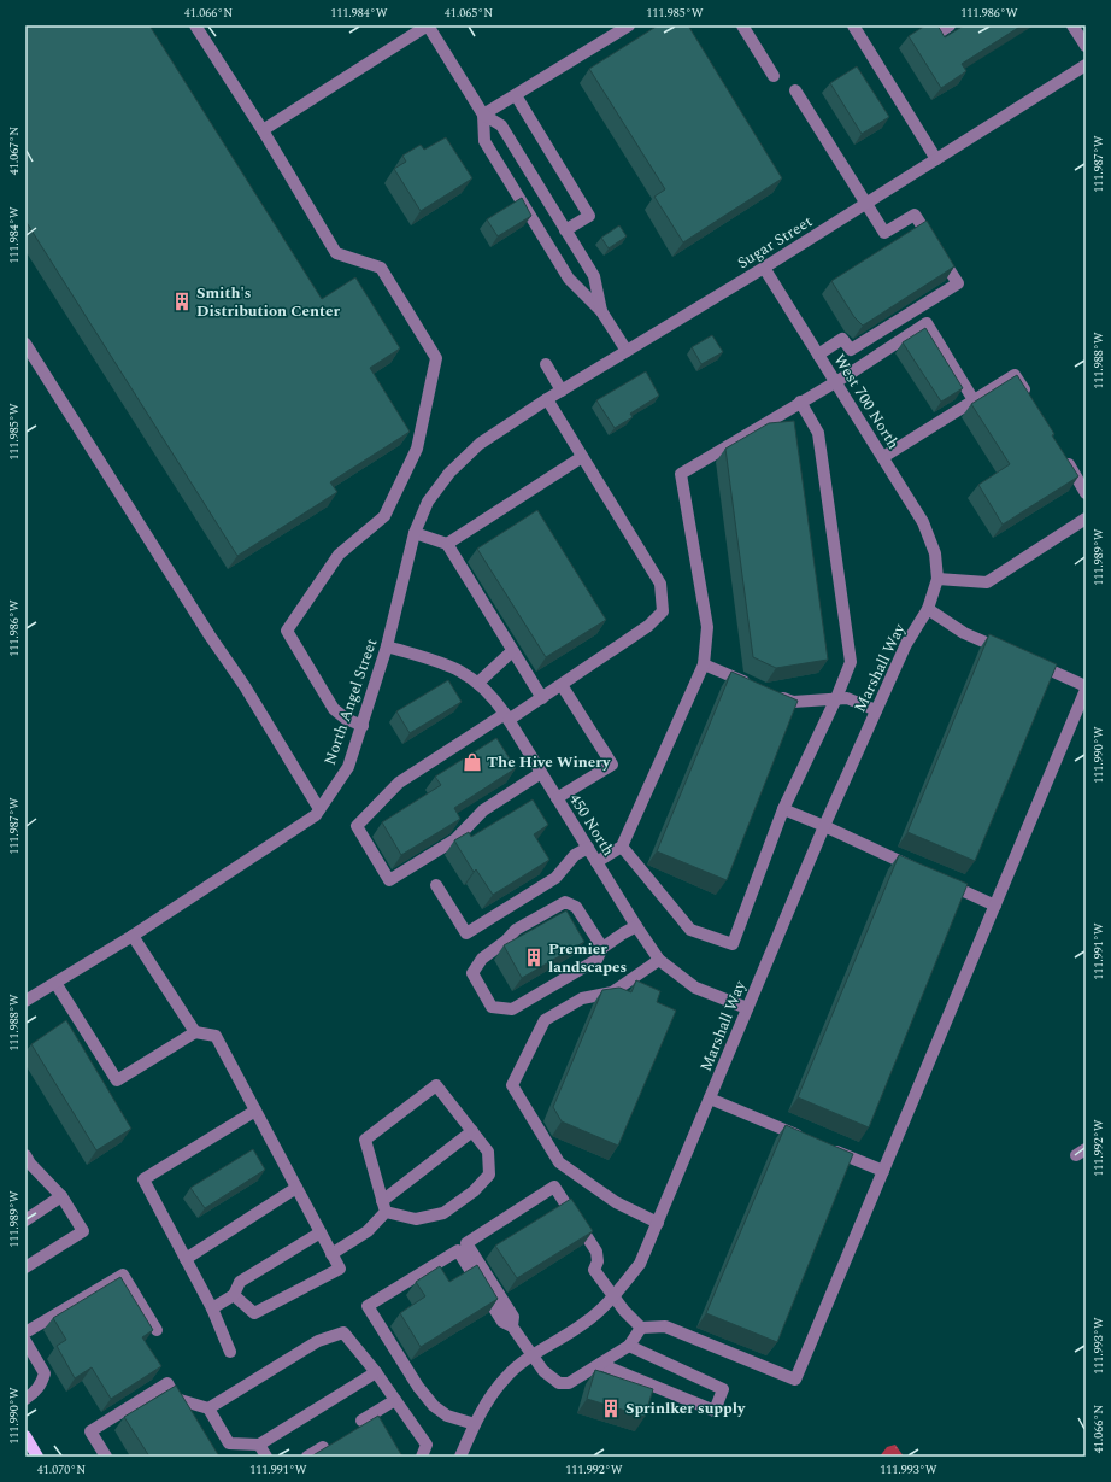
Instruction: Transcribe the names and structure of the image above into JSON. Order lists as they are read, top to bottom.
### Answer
{
  "streets": {
    "street": [
      "Sugar Street",
      "West 700 North",
      "Marshall Way",
      "North Angel Street",
      "450 North"
    ]
  },
  "crossings": [
    ["Sugar Street", "West 700 North"],
    ["Sugar Street", "North Angel Street"],
    ["West 700 North", "Marshall Way"],
    ["Marshall Way", "450 North"],
    ["North Angel Street", "450 North"]
  ],
  "places": {
    "building": ["Smith's Distribution Center", "Premier landscapes", "Sprinlker supply"],
    "shop": ["The Hive Winery"]
  },
  "coordinates": [
    "41.066°N",
    "111.984°W",
    "41.065°N",
    "111.985°W",
    "111.986°W",
    "41.067°N",
    "111.987°W",
    "111.988°W",
    "111.989°W",
    "111.990°W",
    "111.991°W",
    "111.992°W",
    "111.993°W",
    "41.070°N"
  ]
}
